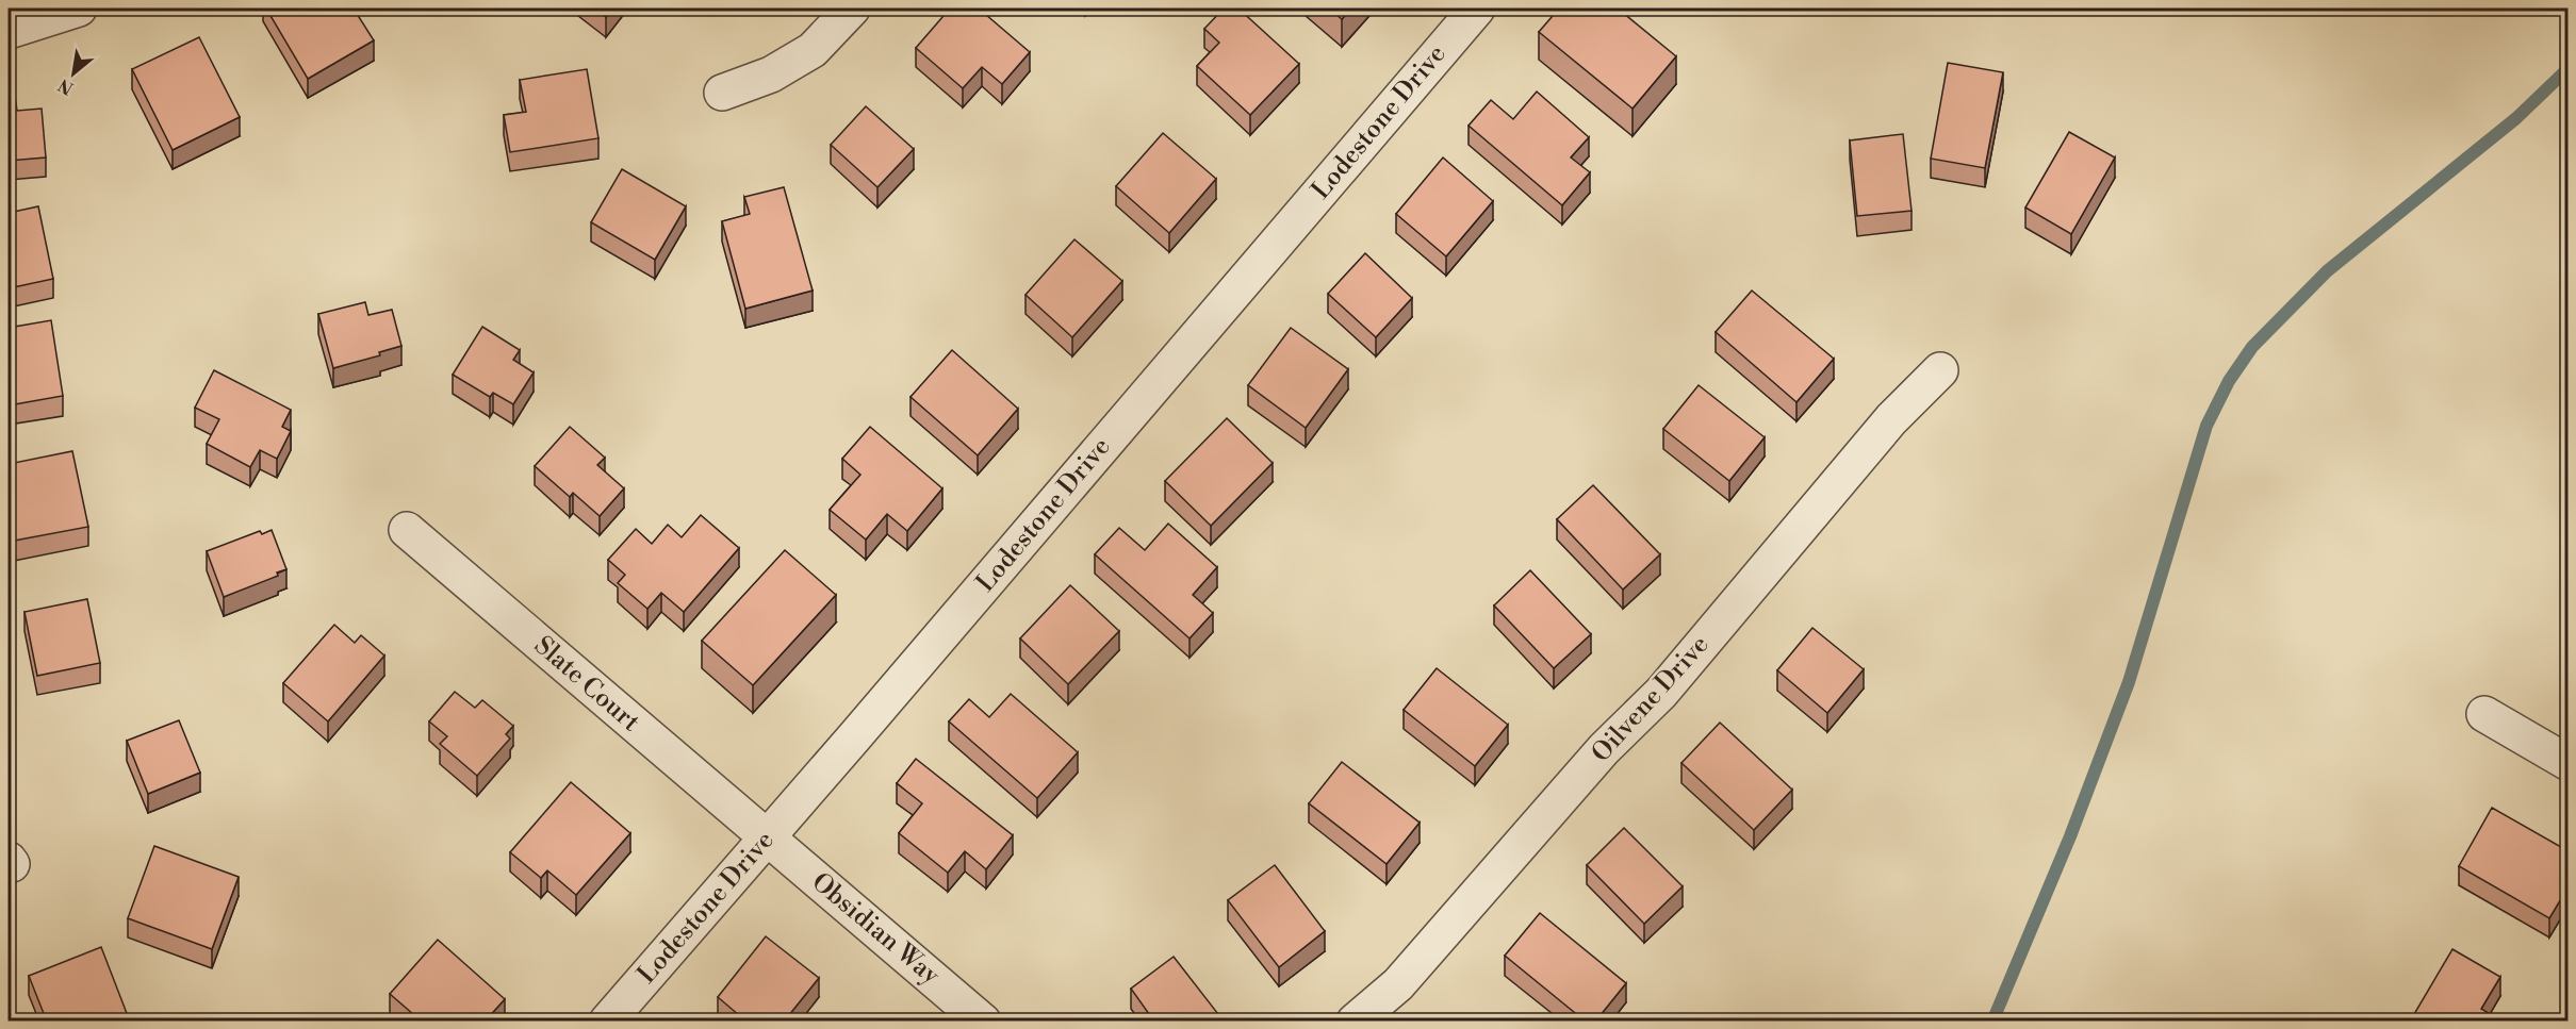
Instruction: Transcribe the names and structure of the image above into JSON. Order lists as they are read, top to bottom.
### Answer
{
  "streets": {
    "street": [
      "Lodestone Drive",
      "Slate Court",
      "Oilvene Drive",
      "Obsidian Way"
    ]
  },
  "crossings": [
    ["Lodestone Drive", "Slate Court"],
    ["Lodestone Drive", "Obsidian Way"],
    ["Slate Court", "Obsidian Way"]
  ],
  "north": "bottom left"
}
